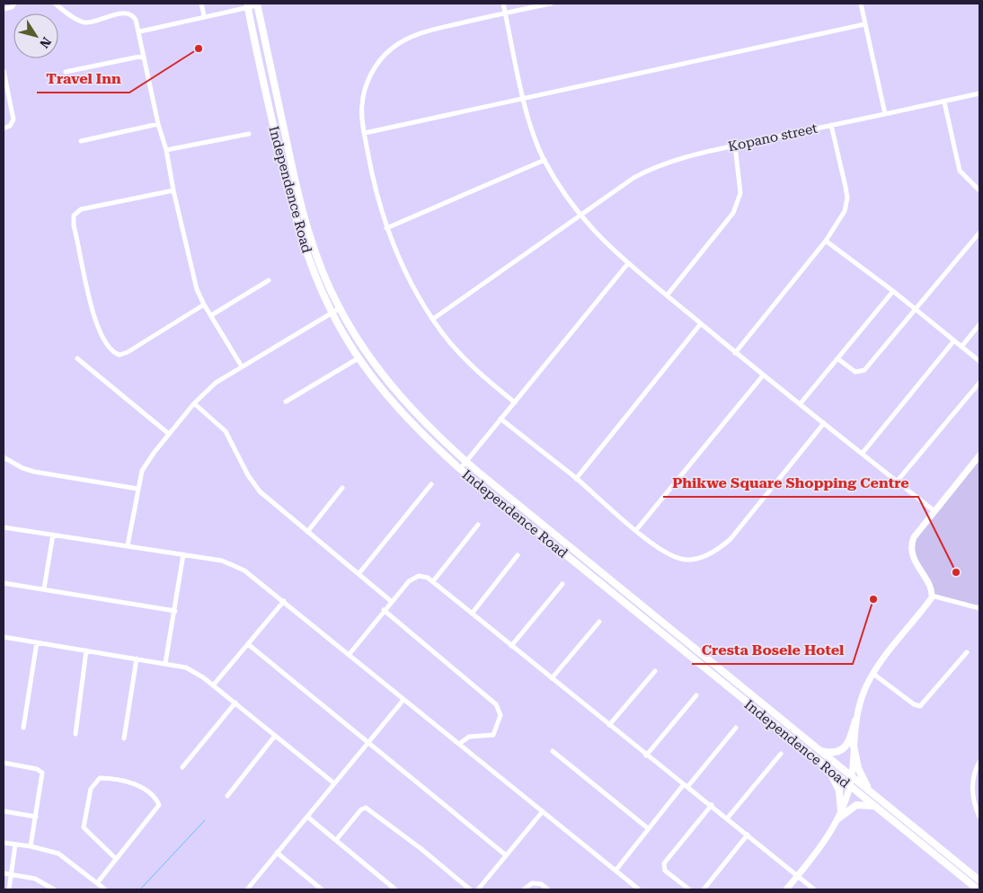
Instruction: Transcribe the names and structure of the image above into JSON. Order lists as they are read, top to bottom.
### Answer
{
  "streets": {
    "main road": ["Independence Road"],
    "street": ["Kopano street"]
  },
  "places": ["Travel Inn", "Phikwe Square Shopping Centre", "Cresta Bosele Hotel"],
  "north": "bottom right"
}
